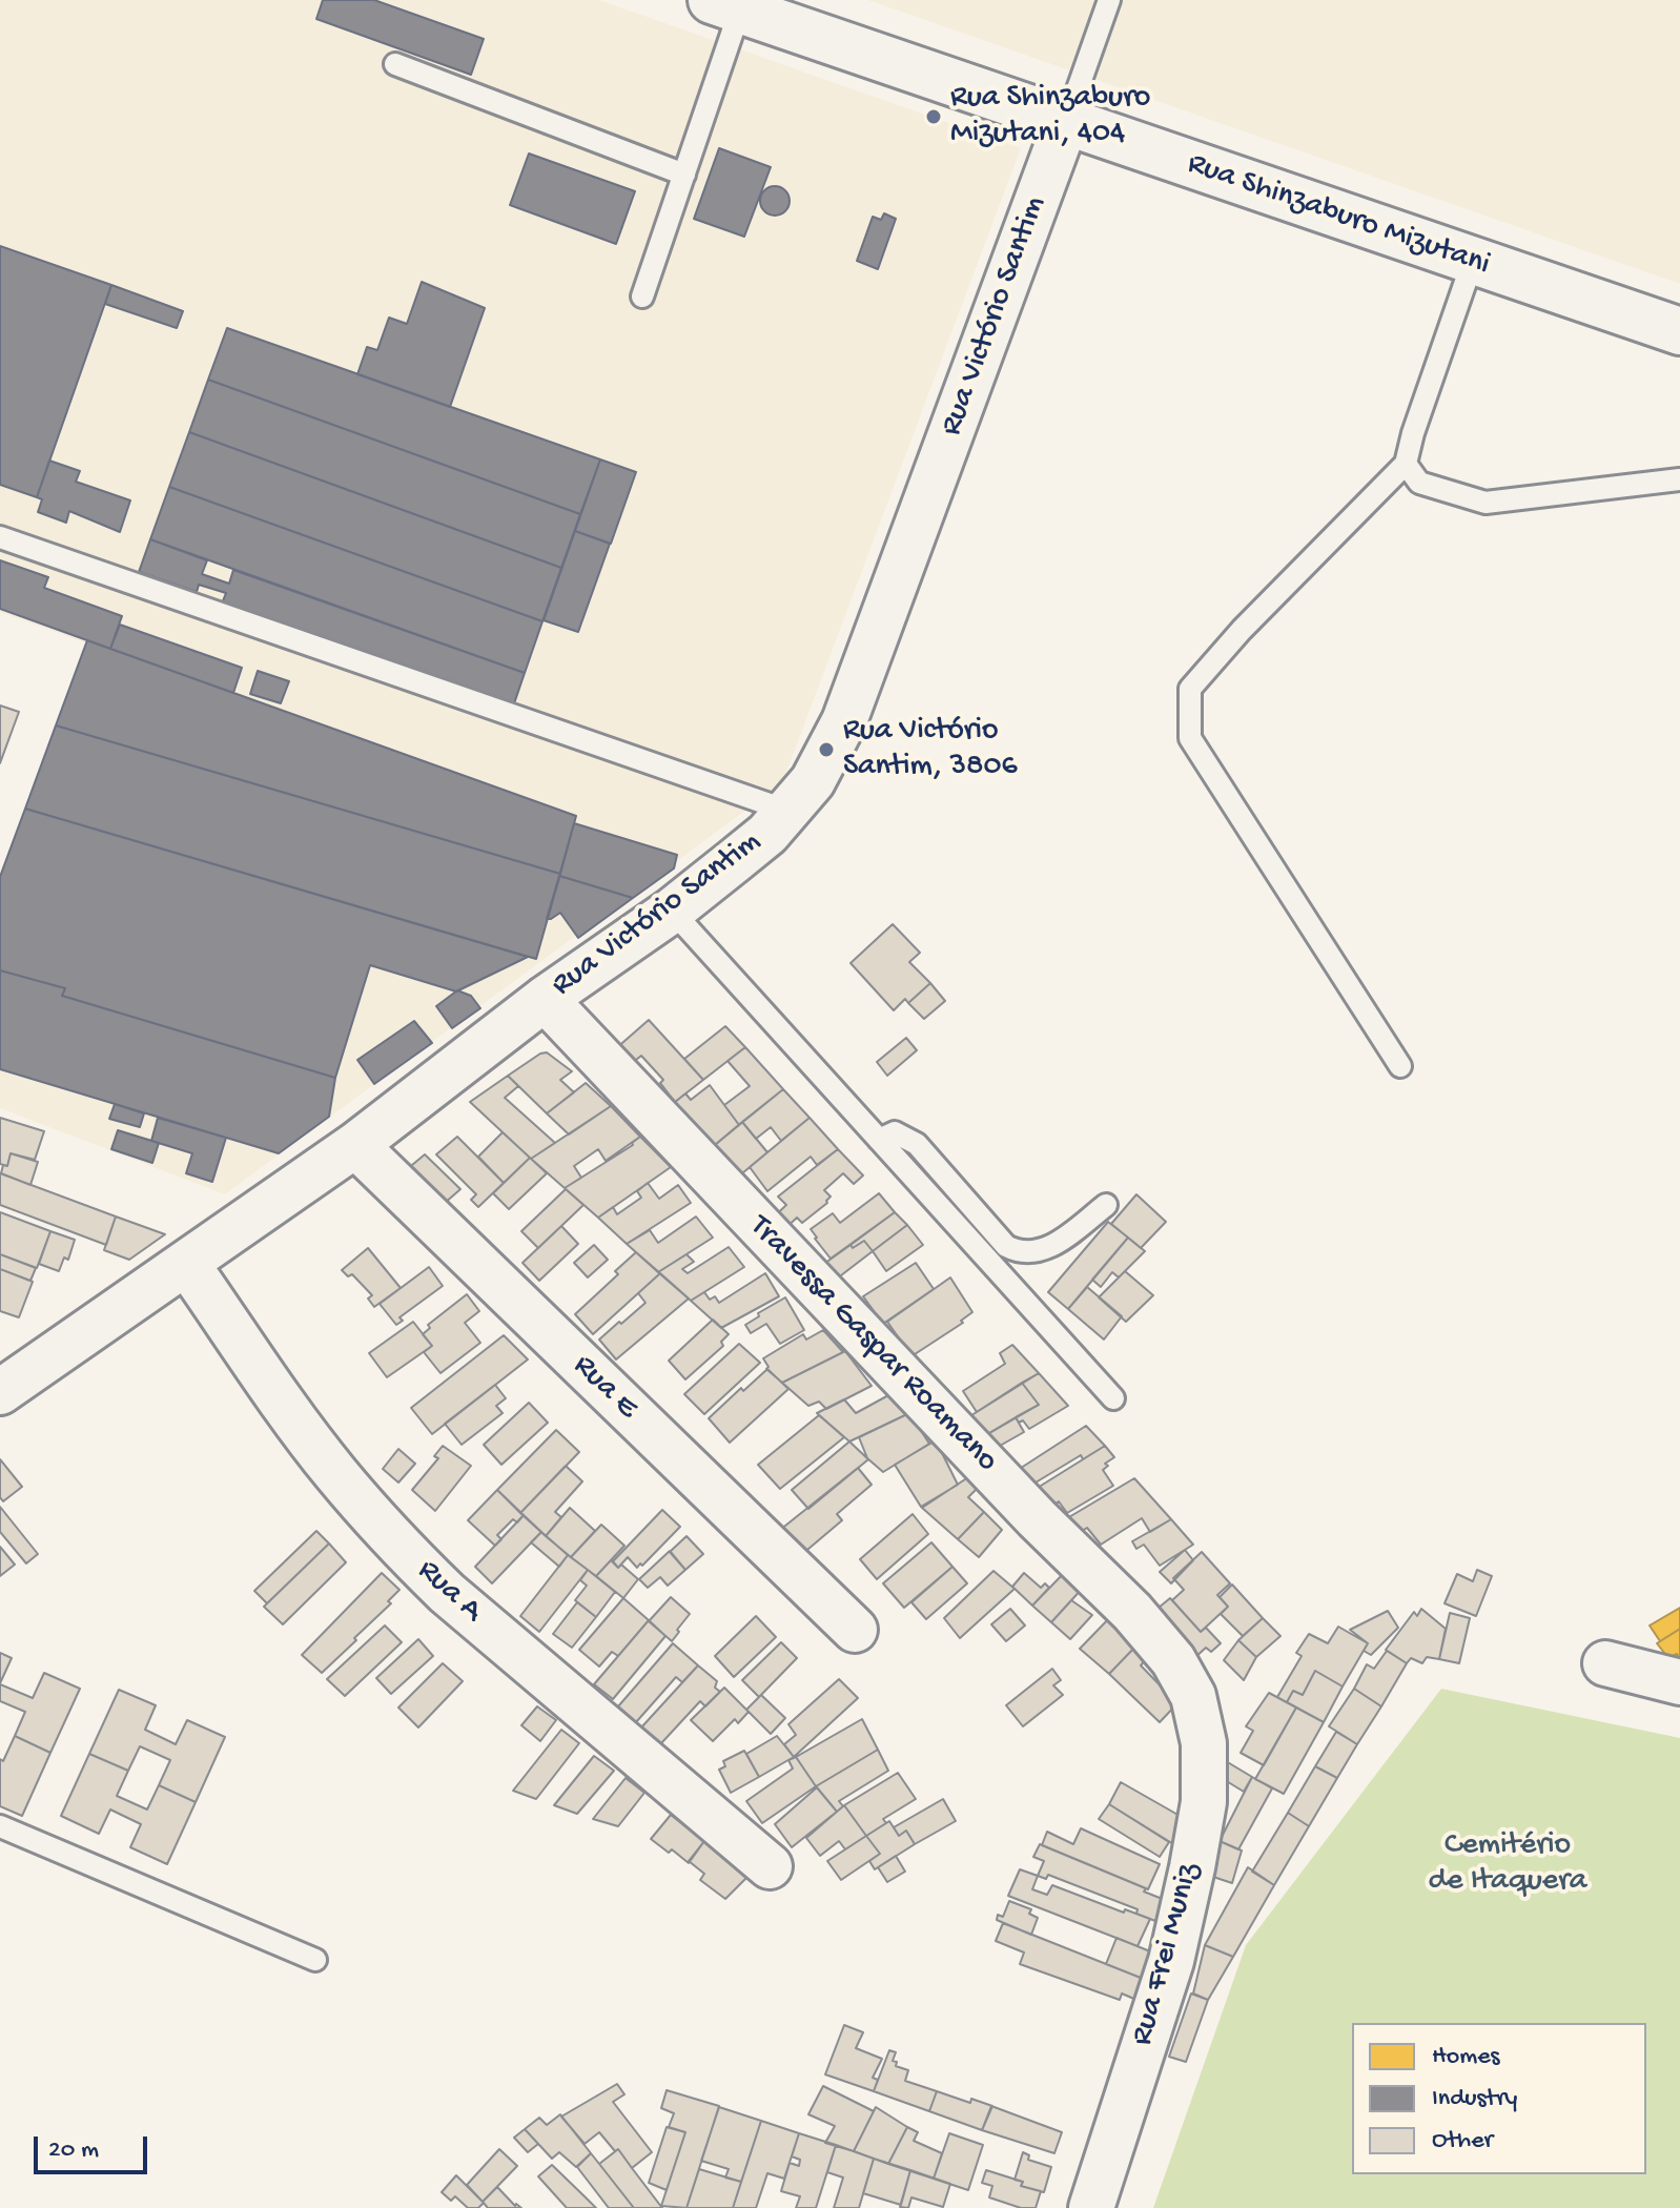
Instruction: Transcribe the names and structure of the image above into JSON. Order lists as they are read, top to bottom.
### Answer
{
  "streets": {
    "street": [
      "Rua Shinzaburo Mizutani",
      "Rua Victório Santim",
      "Travessa Gaspar Roamano",
      "Rua E",
      "Rua A",
      "Rua Frei Muniz"
    ]
  },
  "crossings": [
    ["Rua Shinzaburo Mizutani", "Rua Victório Santim"],
    ["Rua Victório Santim", "Travessa Gaspar Roamano"],
    ["Rua Victório Santim", "Rua E"],
    ["Rua Victório Santim", "Rua A"],
    ["Travessa Gaspar Roamano", "Rua Frei Muniz"]
  ],
  "parks": ["Cemitério de Itaquera"],
  "places": ["Rua Shinzaburo Mizutani, 404", "Rua Victório Santim, 3806"],
  "legend": ["Homes", "Industry", "Other"],
  "scale_bar": "20 m"
}
